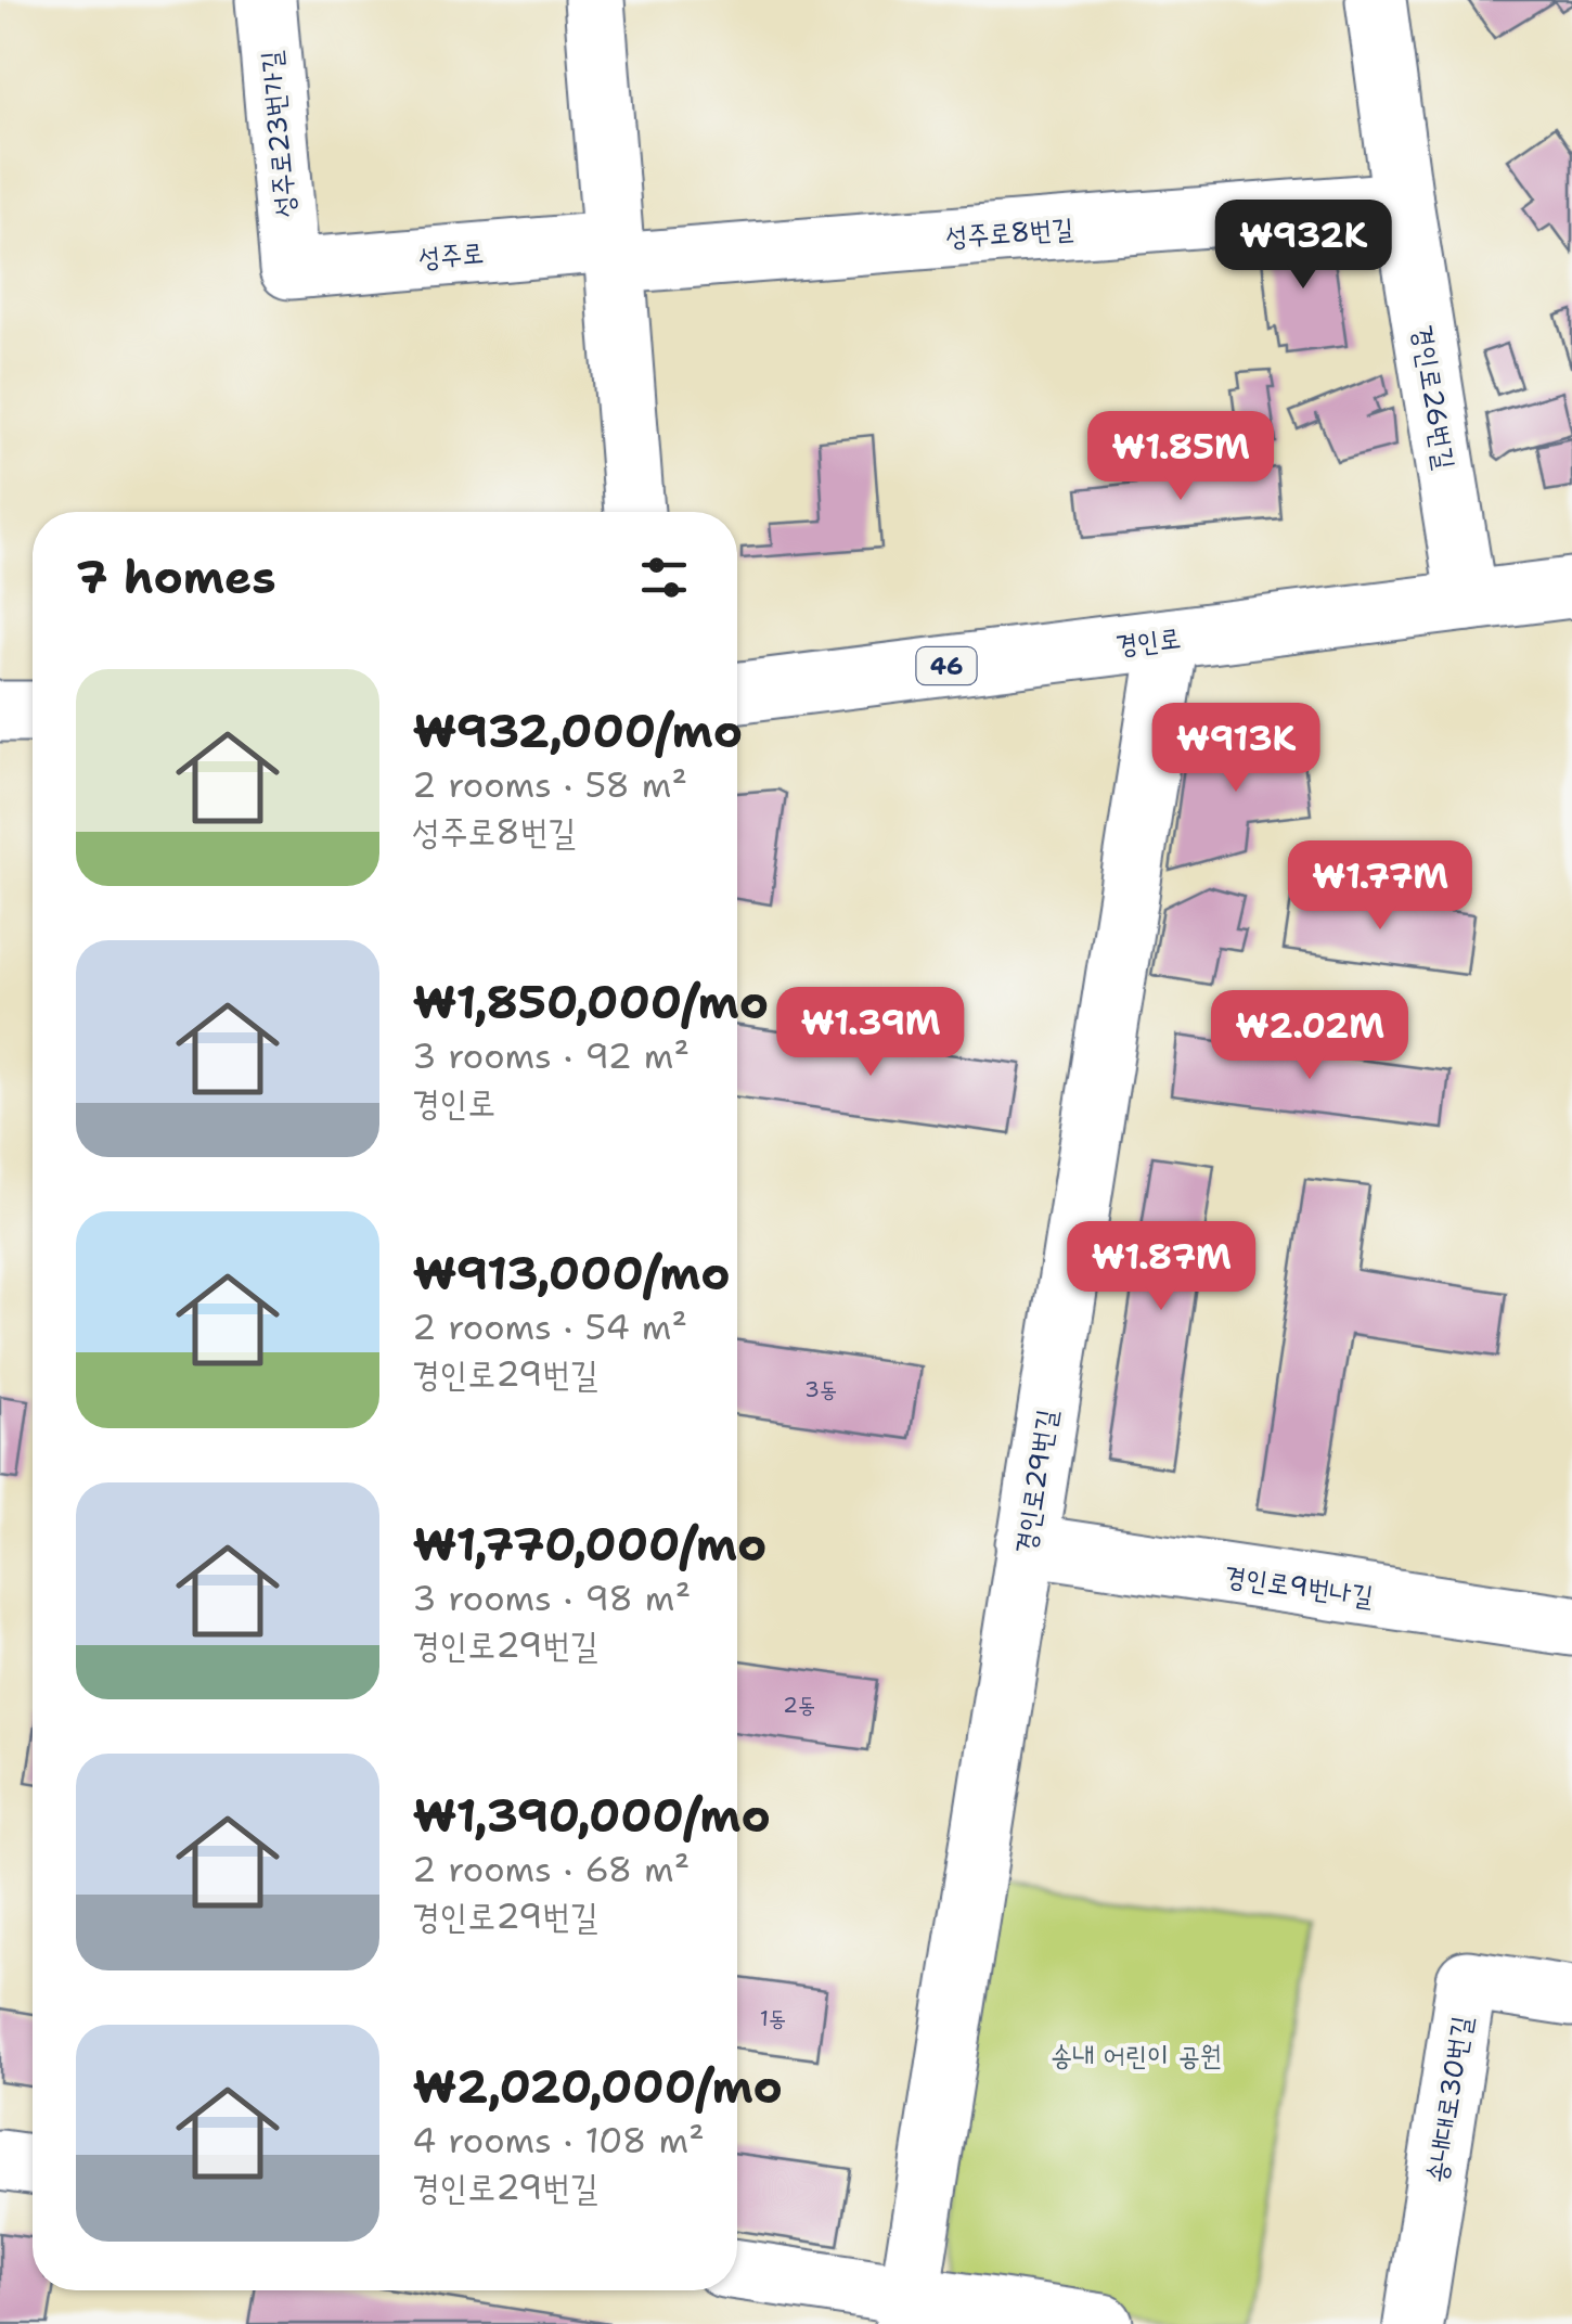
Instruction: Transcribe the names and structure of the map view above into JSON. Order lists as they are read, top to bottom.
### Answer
{
  "streets": {
    "street": [
      "성주로23번가길",
      "성주로8번길",
      "성주로",
      "경인로26번길",
      "경인로",
      "46",
      "경인로29번길",
      "경인로9번나길",
      "송내대로30번길"
    ]
  },
  "crossings": [
    ["성주로23번가길", "성주로"],
    ["성주로8번길", "성주로"],
    ["성주로8번길", "경인로26번길"],
    ["경인로26번길", "경인로"],
    ["경인로", "경인로29번길"],
    ["경인로29번길", "경인로9번나길"]
  ],
  "parks": ["송내 어린이 공원"],
  "house_numbers": ["3동", "2동", "1동"],
  "page": {
    "price": [
      "₩932K",
      "₩1.85M",
      "₩913K",
      "₩1.77M",
      "₩1.39M",
      "₩2.02M",
      "₩1.87M"
    ],
    "heading": "7 homes",
    "list": [
      {
        "name": "₩932,000/mo",
        "note": "2 rooms · 58 m² · 성주로8번길"
      },
      {
        "name": "₩1,850,000/mo",
        "note": "3 rooms · 92 m² · 경인로"
      },
      {
        "name": "₩913,000/mo",
        "note": "2 rooms · 54 m² · 경인로29번길"
      },
      {
        "name": "₩1,770,000/mo",
        "note": "3 rooms · 98 m² · 경인로29번길"
      },
      {
        "name": "₩1,390,000/mo",
        "note": "2 rooms · 68 m² · 경인로29번길"
      },
      {
        "name": "₩2,020,000/mo",
        "note": "4 rooms · 108 m² · 경인로29번길"
      }
    ]
  }
}
